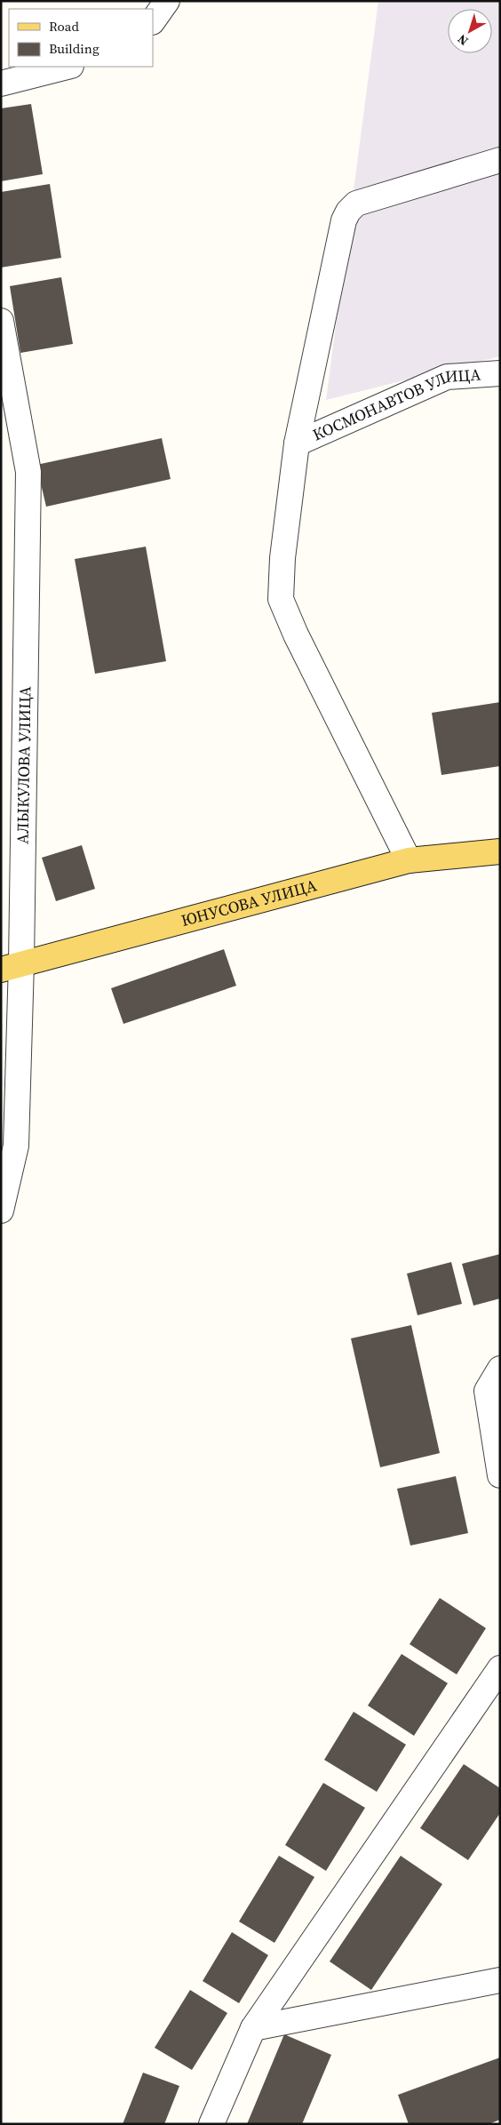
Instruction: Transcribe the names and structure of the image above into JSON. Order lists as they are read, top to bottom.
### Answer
{
  "streets": {
    "main road": ["ЮНУСОВА УЛИЦА"],
    "street": ["КОСМОНАВТОВ УЛИЦА", "АЛЫКУЛОВА УЛИЦА"]
  },
  "crossings": [
    ["АЛЫКУЛОВА УЛИЦА", "ЮНУСОВА УЛИЦА"]
  ],
  "legend": ["Road", "Building"],
  "north": "bottom left"
}
